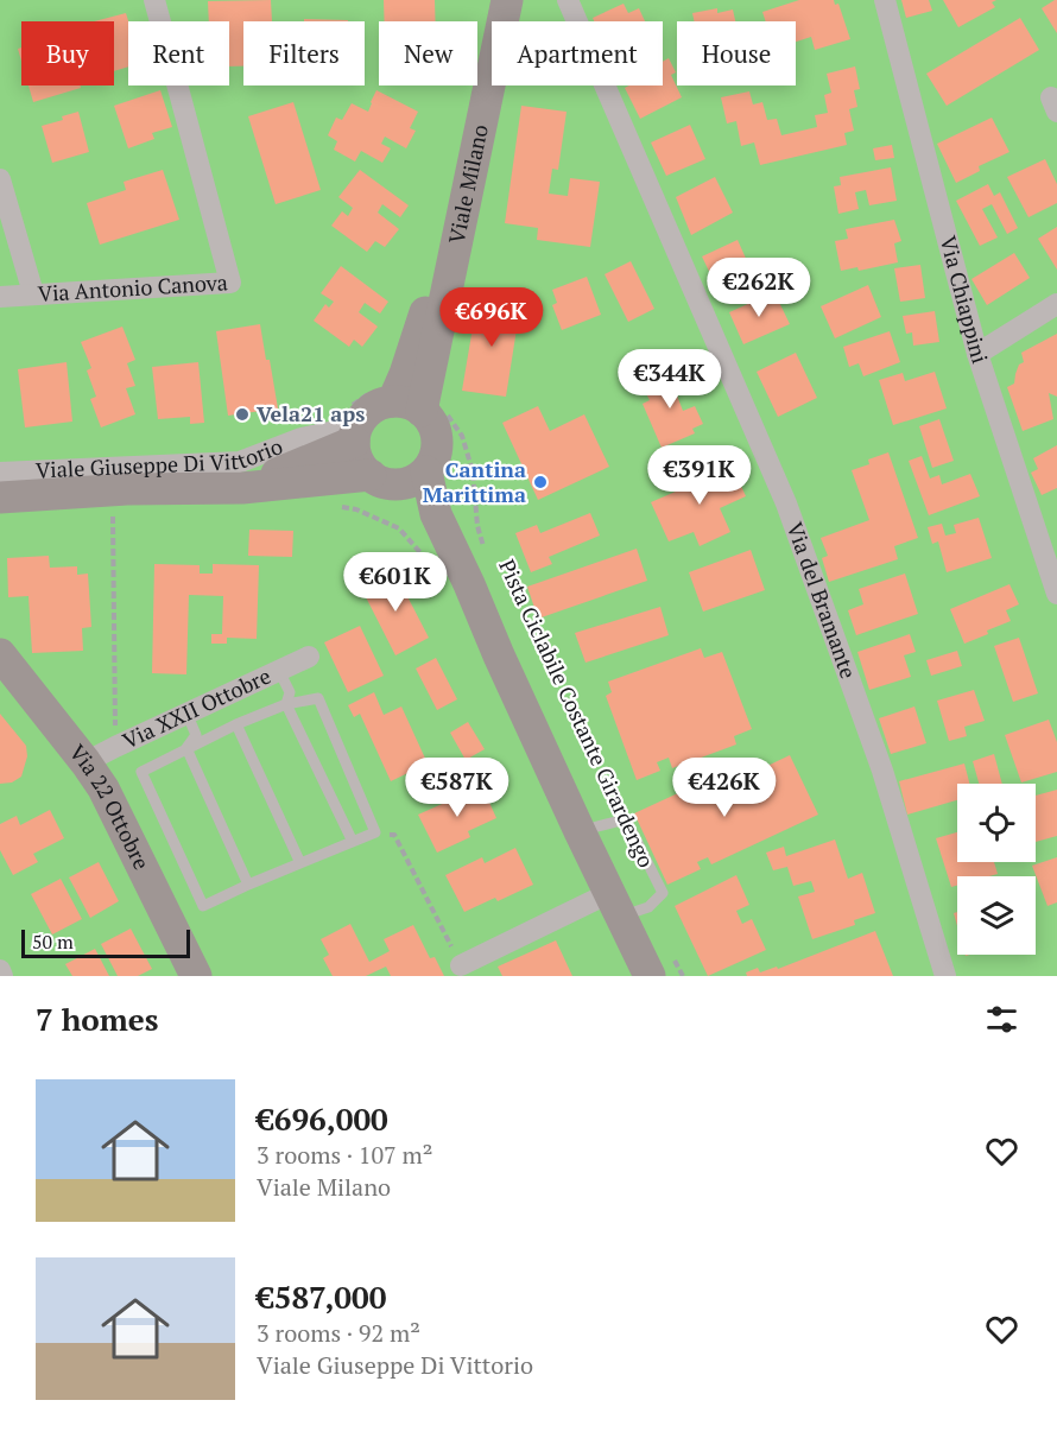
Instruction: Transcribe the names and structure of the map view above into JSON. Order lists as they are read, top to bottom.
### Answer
{
  "streets": {
    "street": [
      "Viale Milano",
      "Via Antonio Canova",
      "Via Chiappini",
      "Viale Giuseppe Di Vittorio",
      "Via del Bramante",
      "Via XXII Ottobre",
      "Via 22 Ottobre"
    ],
    "path": ["Pista Ciclabile Costante Girardengo"]
  },
  "crossings": [
    ["Viale Milano", "Viale Giuseppe Di Vittorio"],
    ["Viale Milano", "Pista Ciclabile Costante Girardengo"],
    ["Viale Giuseppe Di Vittorio", "Pista Ciclabile Costante Girardengo"],
    ["Via XXII Ottobre", "Via 22 Ottobre"]
  ],
  "places": ["Vela21 aps", "Cantina Marittima"],
  "scale_bar": "50 m",
  "page": {
    "chip": [
      "Buy",
      "Rent",
      "Filters",
      "New",
      "Apartment",
      "House"
    ],
    "price": [
      "€262K",
      "€696K",
      "€344K",
      "€391K",
      "€601K",
      "€587K",
      "€426K"
    ],
    "scale": "50 m",
    "heading": "7 homes",
    "list": [
      {
        "name": "€696,000",
        "note": "3 rooms · 107 m² · Viale Milano"
      },
      {
        "name": "€587,000",
        "note": "3 rooms · 92 m² · Viale Giuseppe Di Vittorio"
      }
    ]
  }
}
